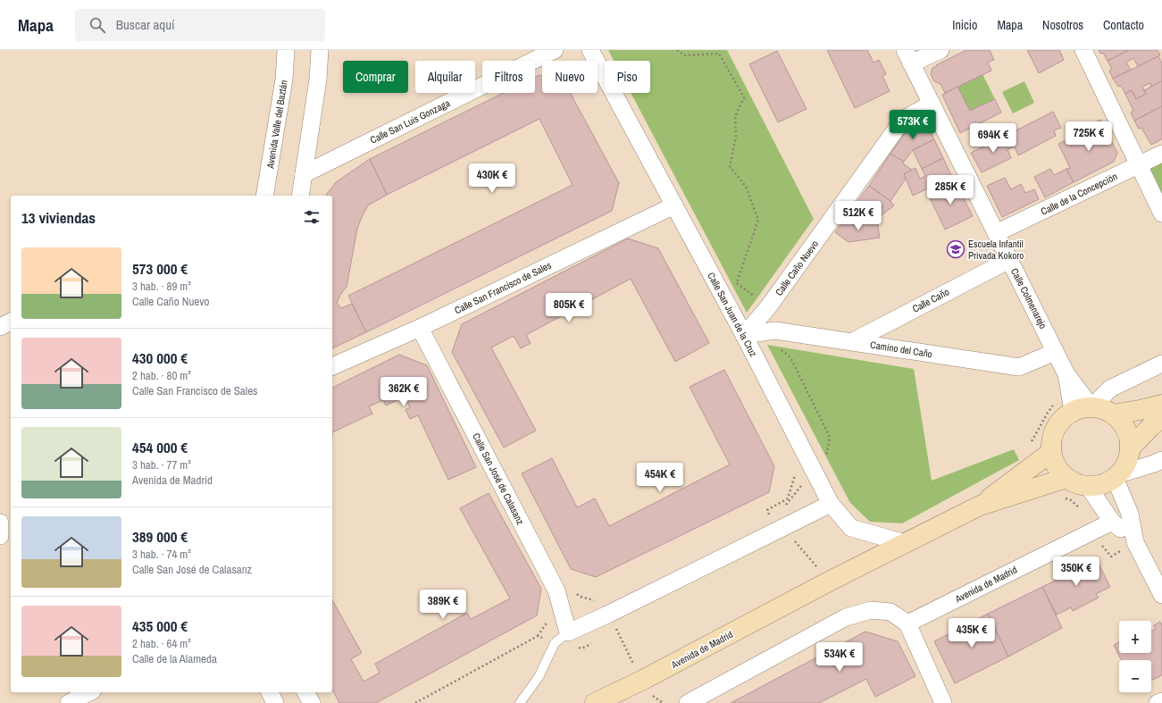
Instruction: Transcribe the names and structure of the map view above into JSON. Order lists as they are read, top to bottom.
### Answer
{
  "streets": {
    "main road": ["Avenida de Madrid"],
    "street": [
      "Calle San Luis Gonzaga",
      "Avenida Valle del Baztán",
      "Calle de la Concepción",
      "Calle Caño Nuevo",
      "Calle San Francisco de Sales",
      "Calle Colmenarejo",
      "Calle Caño",
      "Calle San Juan de la Cruz",
      "Camino del Caño",
      "Calle San José de Calasanz"
    ]
  },
  "crossings": [
    ["Calle de la Concepción", "Calle Colmenarejo"],
    ["Calle Caño Nuevo", "Calle Colmenarejo"],
    ["Calle Caño Nuevo", "Calle San Juan de la Cruz"],
    ["Calle Caño Nuevo", "Camino del Caño"],
    ["Calle San Francisco de Sales", "Calle San Juan de la Cruz"],
    ["Calle San Francisco de Sales", "Calle San José de Calasanz"],
    ["Calle Colmenarejo", "Calle Caño"],
    ["Calle Colmenarejo", "Camino del Caño"],
    ["Calle Colmenarejo", "Avenida de Madrid"],
    ["Calle Caño", "Camino del Caño"],
    ["Calle San Juan de la Cruz", "Camino del Caño"],
    ["Calle San Juan de la Cruz", "Avenida de Madrid"]
  ],
  "places": {
    "school or university": ["Escuela Infantil Privada Kokoro"]
  },
  "page": {
    "header": "Mapa",
    "search": "Buscar aquí",
    "nav": [
      "Inicio",
      "Mapa",
      "Nosotros",
      "Contacto"
    ],
    "chip": [
      "Comprar",
      "Alquilar",
      "Filtros",
      "Nuevo",
      "Piso"
    ],
    "price": [
      "573K €",
      "725K €",
      "694K €",
      "430K €",
      "285K €",
      "512K €",
      "805K €",
      "362K €",
      "454K €",
      "350K €",
      "389K €",
      "435K €",
      "534K €"
    ],
    "heading": "13 viviendas",
    "list": [
      {
        "name": "573 000 €",
        "note": "3 hab. · 89 m² · Calle Caño Nuevo"
      },
      {
        "name": "430 000 €",
        "note": "2 hab. · 80 m² · Calle San Francisco de Sales"
      },
      {
        "name": "454 000 €",
        "note": "3 hab. · 77 m² · Avenida de Madrid"
      },
      {
        "name": "389 000 €",
        "note": "3 hab. · 74 m² · Calle San José de Calasanz"
      },
      {
        "name": "435 000 €",
        "note": "2 hab. · 64 m² · Calle de la Alameda"
      }
    ],
    "map_buttons": ["+", "−"]
  }
}
